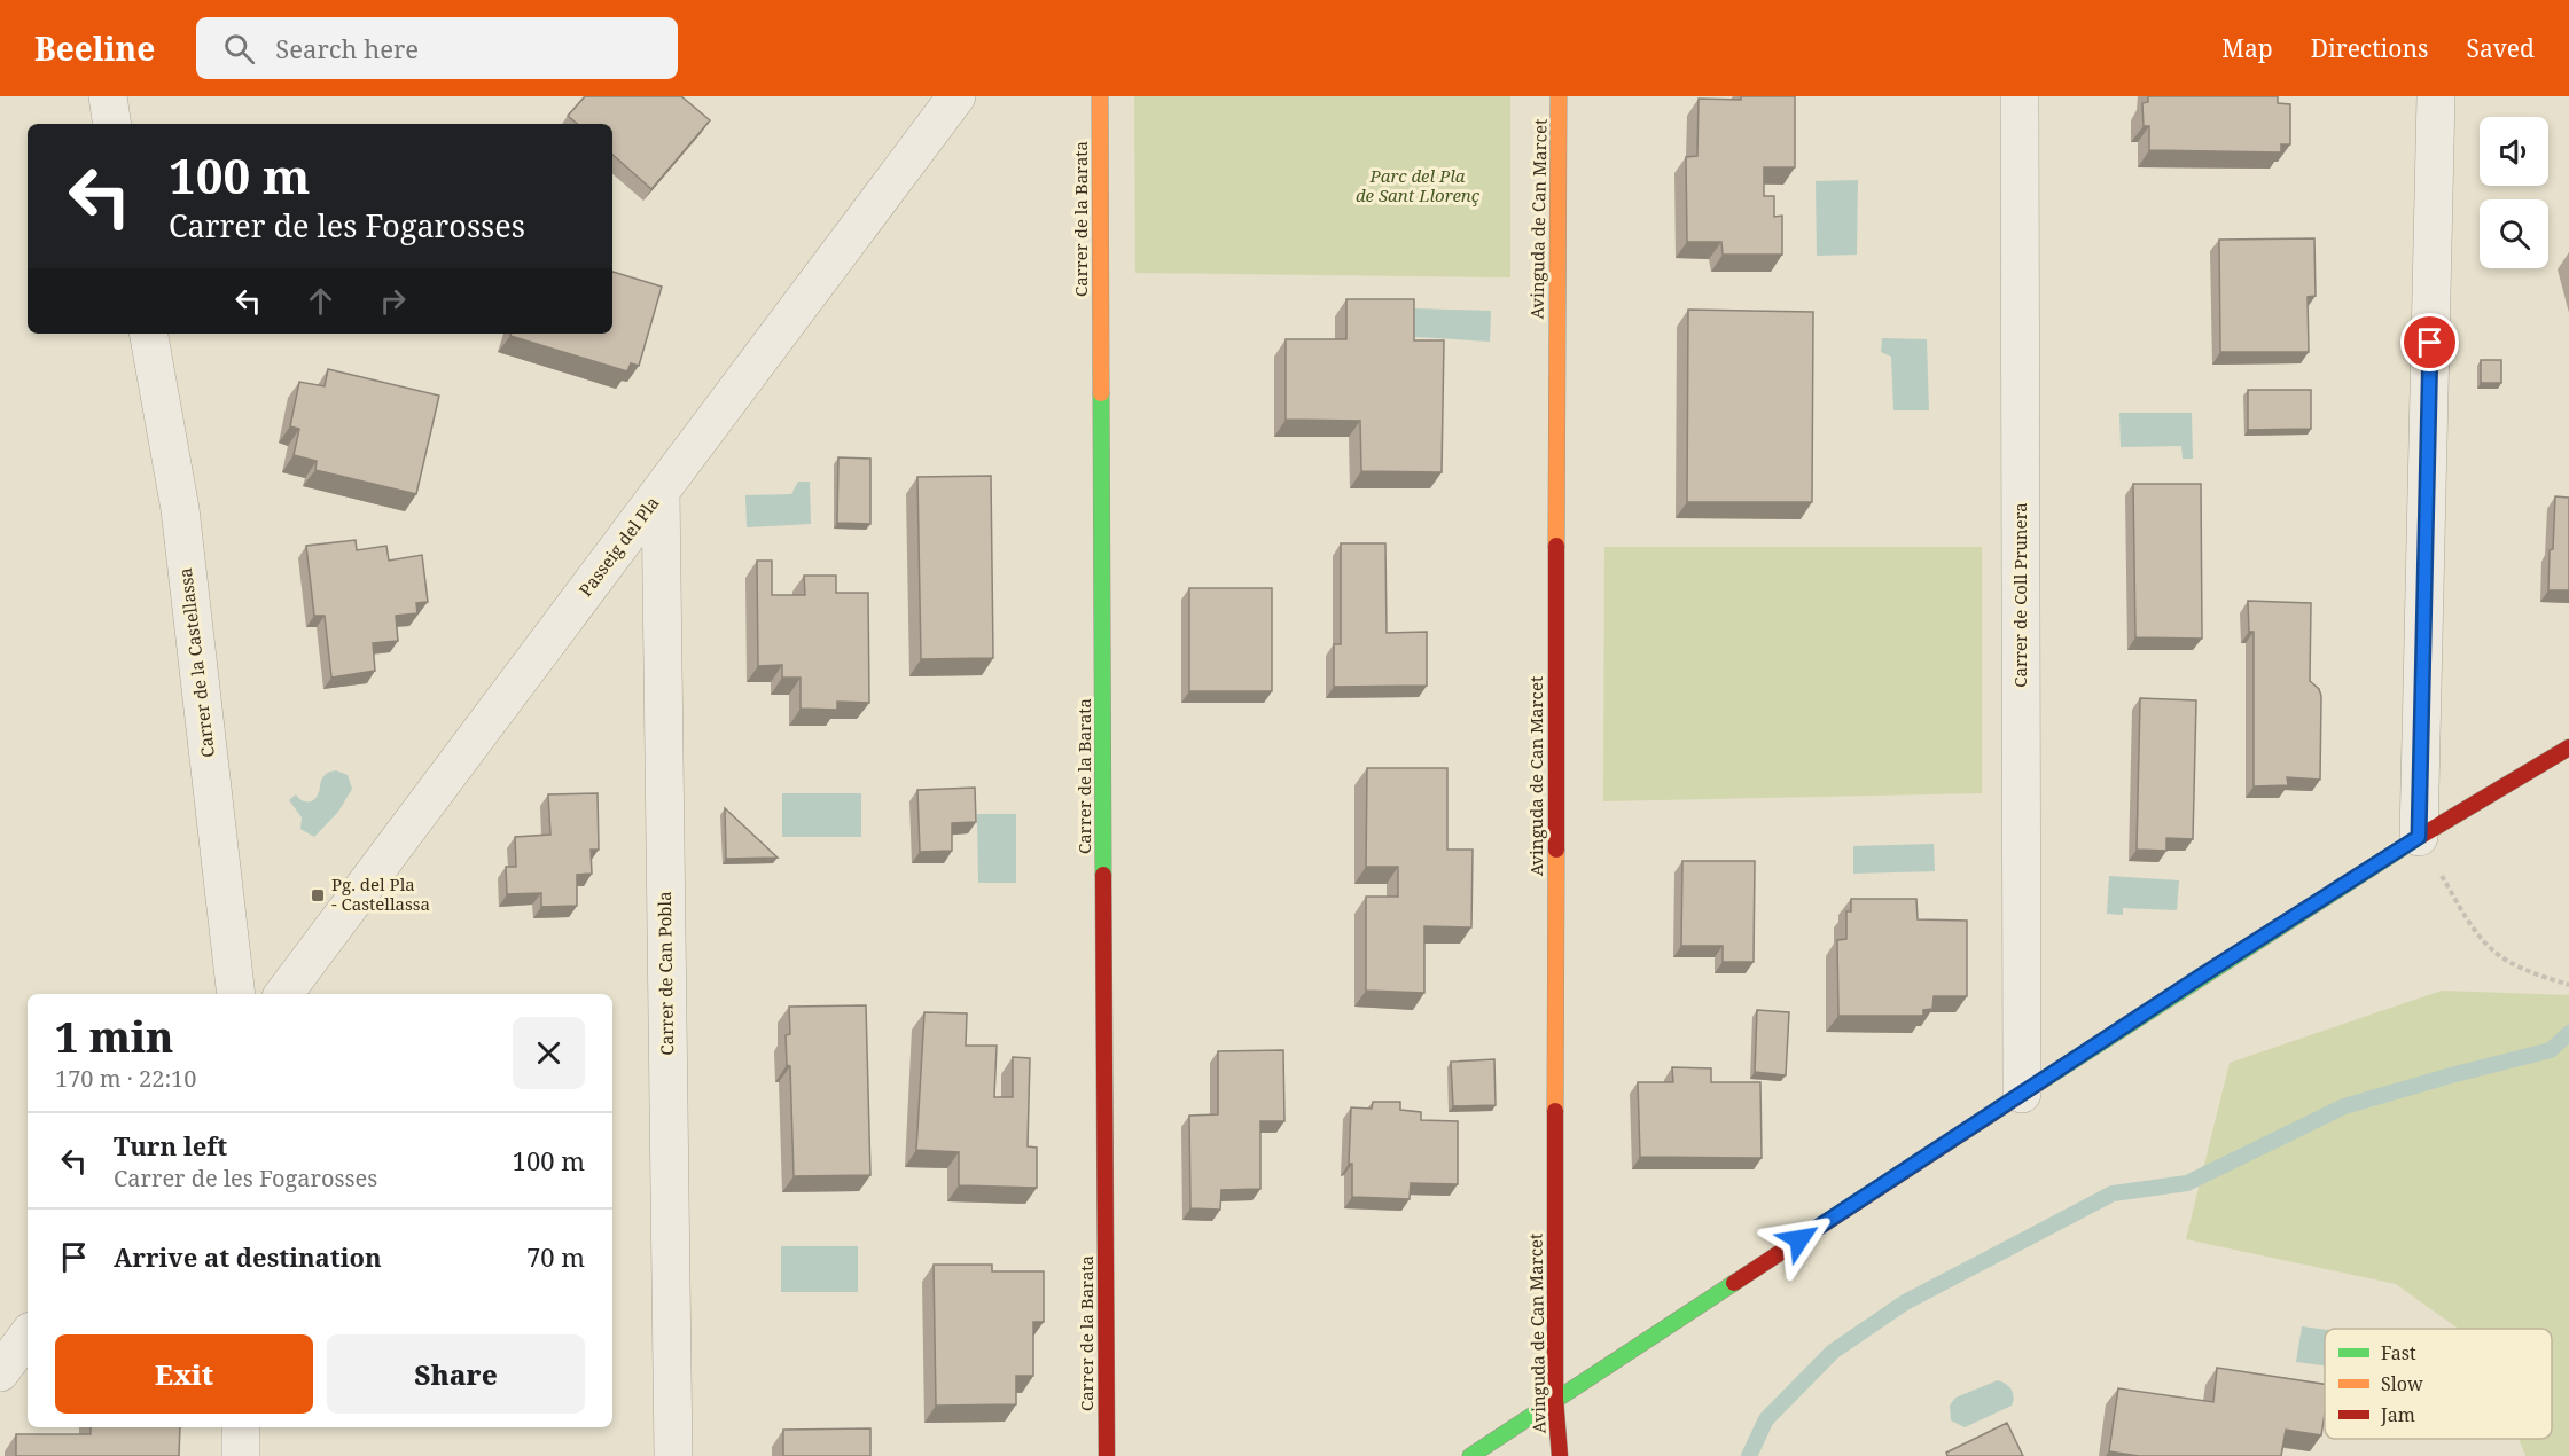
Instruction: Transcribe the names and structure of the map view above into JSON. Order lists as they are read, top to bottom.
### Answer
{
  "streets": {
    "street": [
      "Carrer de la Barata",
      "Avinguda de Can Marcet",
      "Passeig del Pla",
      "Carrer de Coll Prunera",
      "Carrer de la Castellassa",
      "Carrer de Can Pobla"
    ]
  },
  "crossings": [
    ["Passeig del Pla", "Carrer de Can Pobla"]
  ],
  "parks": ["Parc del Pla de Sant Llorenç"],
  "places": {
    "transit": ["Pg. del Pla - Castellassa"]
  },
  "legend": ["Fast", "Slow", "Jam"],
  "page": {
    "header": "Beeline",
    "search": "Search here",
    "nav": ["Map", "Directions", "Saved"],
    "turn": ["100 m", "Carrer de les Fogarosses"],
    "heading": ["1 min", "170 m · 22:10"],
    "list": [
      {
        "name": "Turn left",
        "note": "Carrer de les Fogarosses",
        "value": "100 m"
      },
      {
        "name": "Arrive at destination",
        "value": "70 m"
      }
    ],
    "buttons": ["Exit", "Share"]
  }
}
